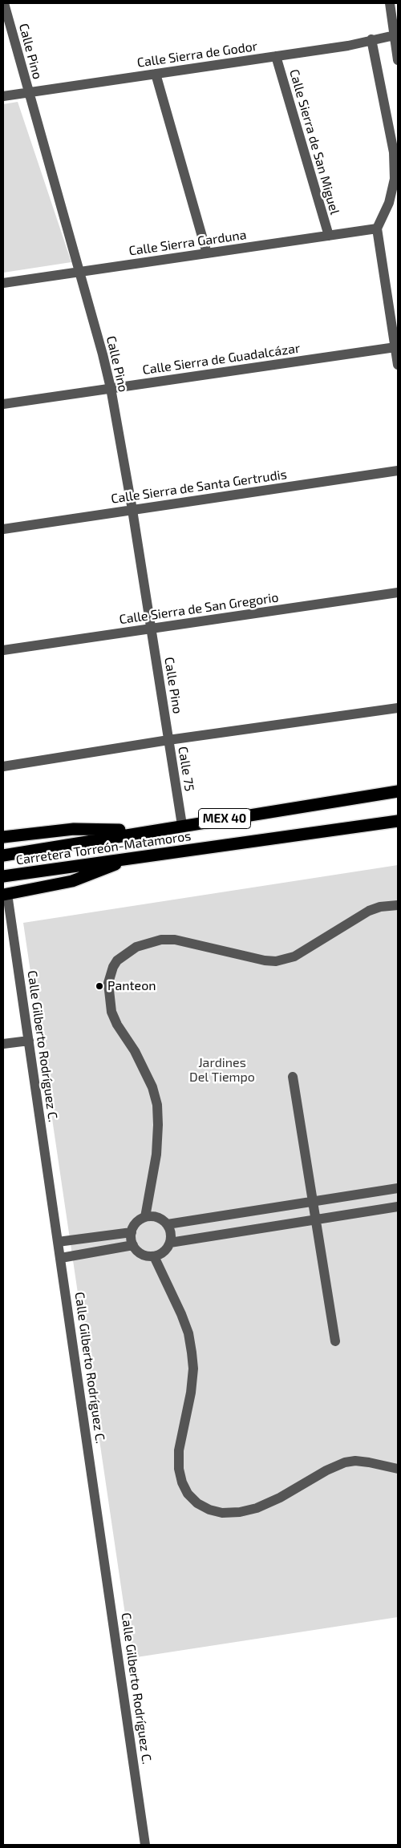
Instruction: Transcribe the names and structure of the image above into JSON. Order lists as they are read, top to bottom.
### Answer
{
  "streets": {
    "highway": ["MEX 40", "Carretera Torreón-Matamoros"],
    "street": [
      "Calle Pino",
      "Calle Sierra de Godor",
      "Calle Sierra de San Miguel",
      "Calle Sierra Garduna",
      "Calle Sierra de Guadalcázar",
      "Calle Sierra de Santa Gertrudis",
      "Calle Sierra de San Gregorio",
      "Calle 75",
      "Calle Gilberto Rodríguez C."
    ]
  },
  "crossings": [
    ["Calle Pino", "Calle Sierra de Godor"],
    ["Calle Pino", "Calle Sierra Garduna"],
    ["Calle Pino", "Calle Sierra de Guadalcázar"],
    ["Calle Pino", "Calle Sierra de Santa Gertrudis"],
    ["Calle Pino", "Calle Sierra de San Gregorio"],
    ["Calle Pino", "Calle 75"],
    ["Calle Sierra de Godor", "Calle Sierra de San Miguel"],
    ["Calle Sierra de San Miguel", "Calle Sierra Garduna"],
    ["Calle 75", "MEX 40"]
  ],
  "parks": ["Jardines Del Tiempo"],
  "places": ["Panteon"]
}
